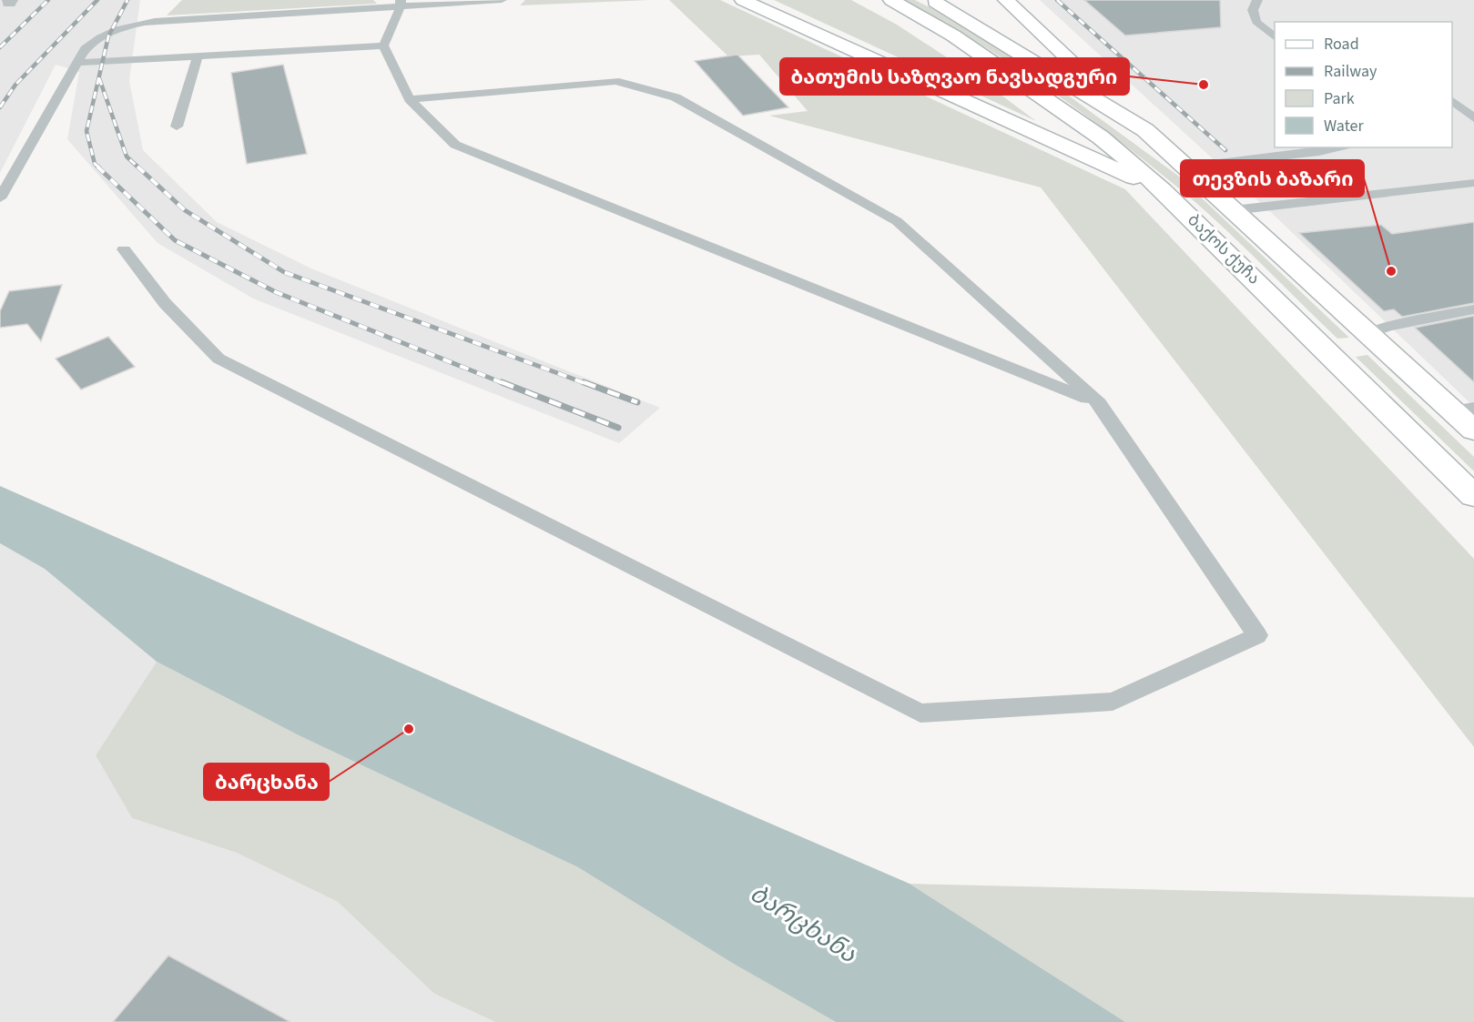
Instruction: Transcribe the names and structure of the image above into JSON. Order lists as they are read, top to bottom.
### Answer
{
  "streets": {
    "main road": ["ბაქოს ქუჩა"]
  },
  "water": ["ბარცხანა"],
  "places": ["ბათუმის საზღვაო ნავსადგური", "თევზის ბაზარი", "ბარცხანა"],
  "legend": [
    "Road",
    "Railway",
    "Park",
    "Water"
  ]
}
